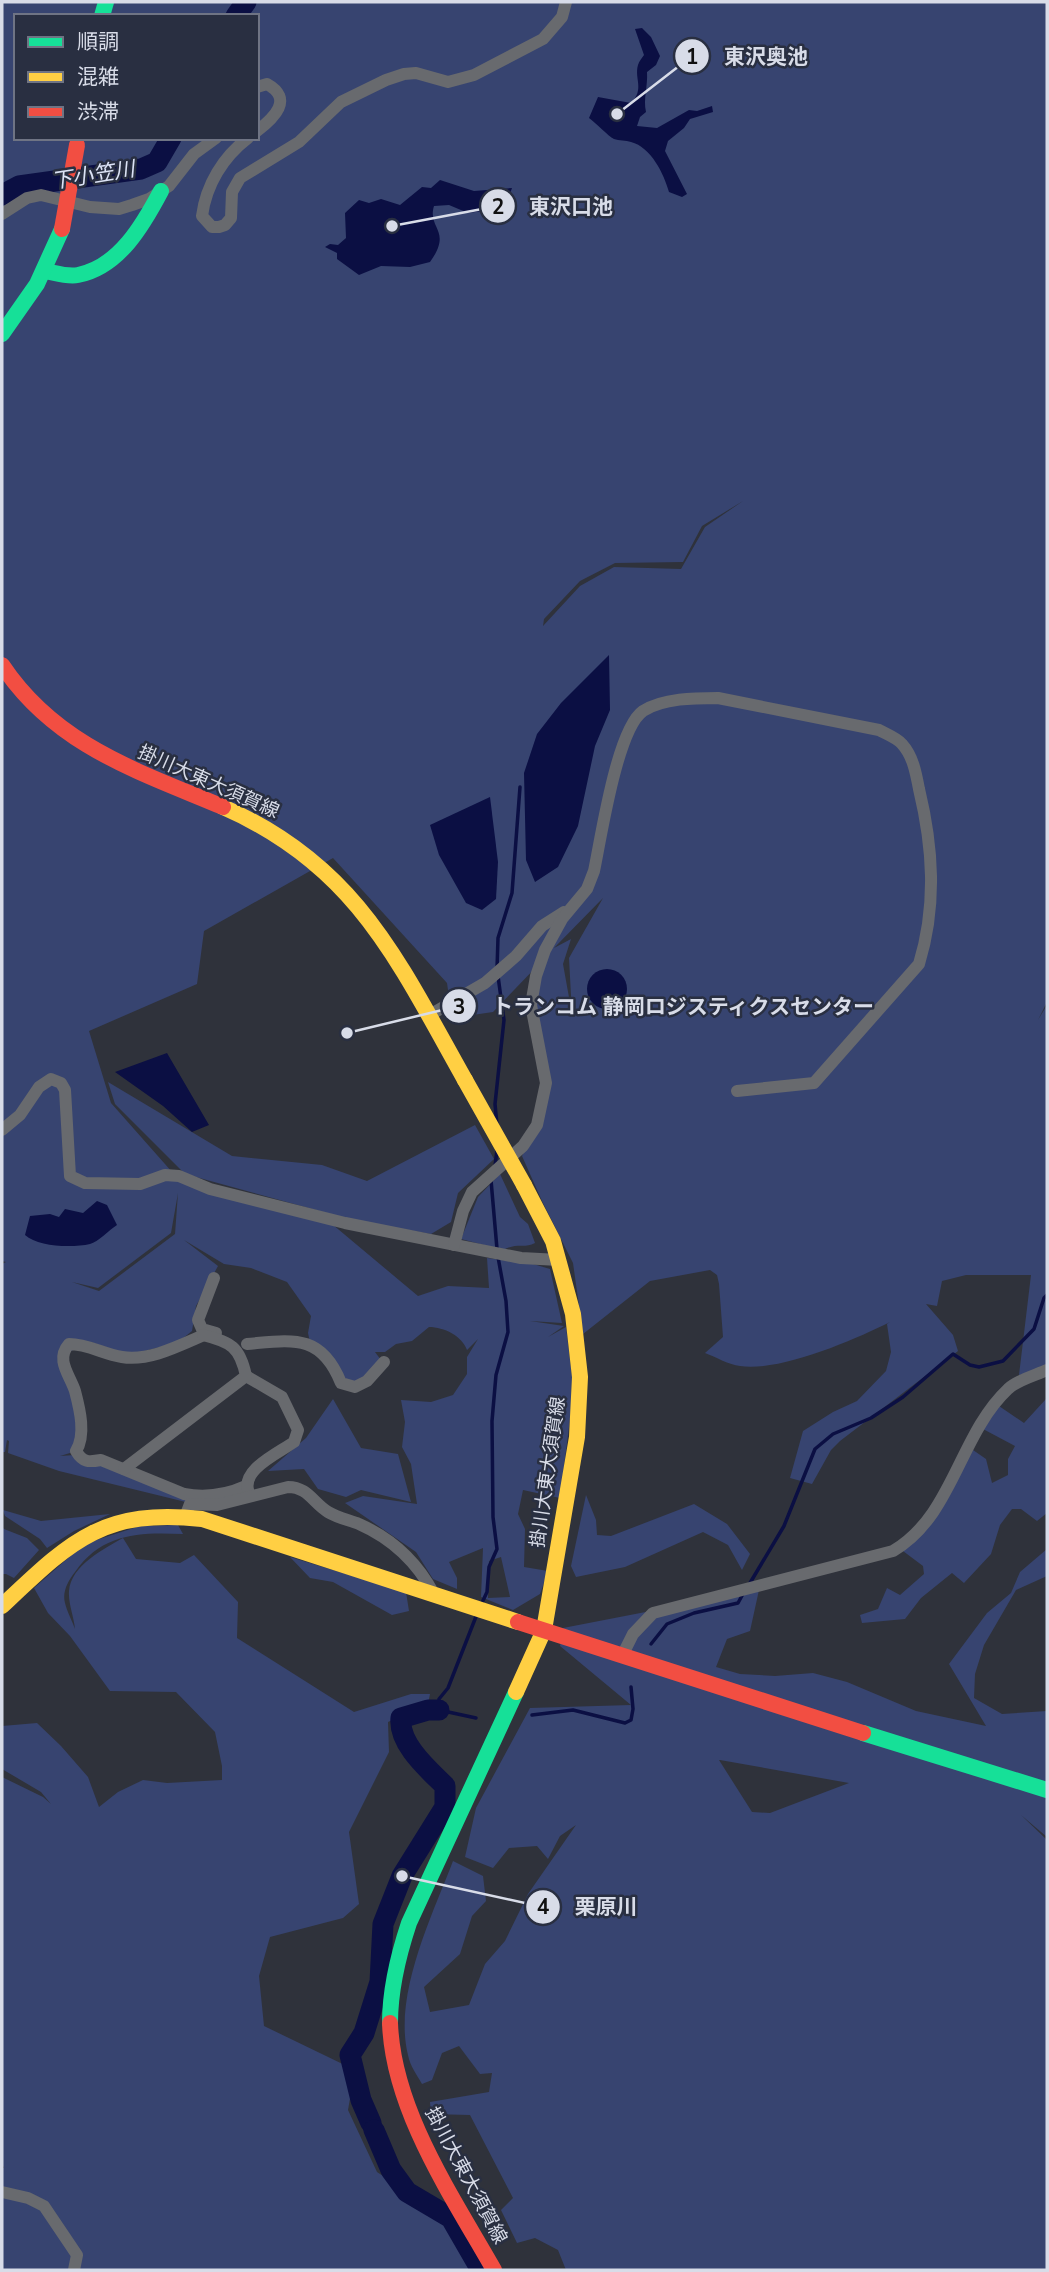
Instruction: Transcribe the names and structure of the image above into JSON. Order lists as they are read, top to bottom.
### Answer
{
  "streets": {
    "main road": ["掛川大東大須賀線"]
  },
  "water": ["下小笠川"],
  "places": [
    "東沢奥池",
    "東沢口池",
    "トランコム 静岡ロジスティクスセンター",
    "栗原川"
  ],
  "legend": ["順調", "混雑", "渋滞"]
}
